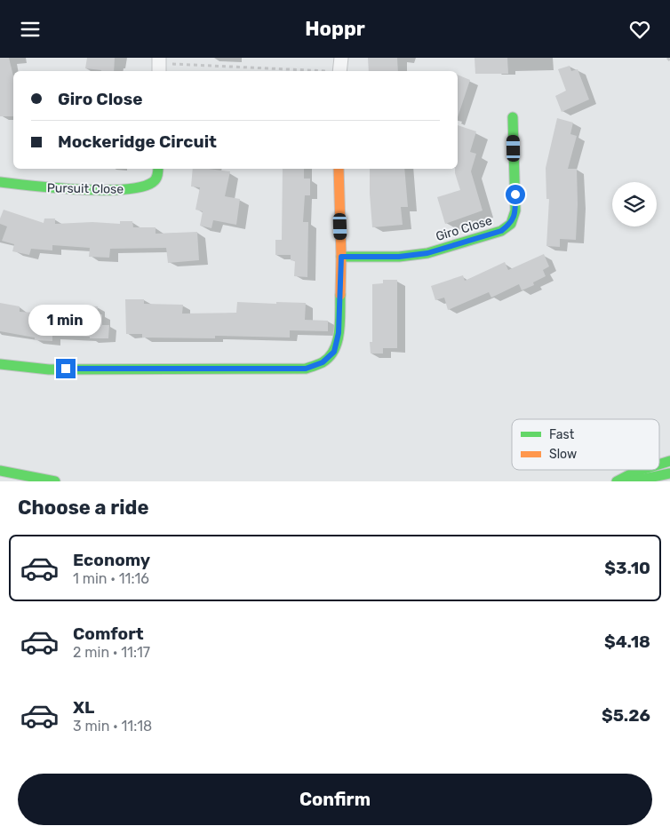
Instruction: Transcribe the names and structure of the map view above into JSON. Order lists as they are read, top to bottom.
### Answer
{
  "streets": {
    "main road": ["Pursuit Close", "Giro Close"]
  },
  "legend": ["Fast", "Slow"],
  "page": {
    "header": "Hoppr",
    "banner": ["Giro Close", "Mockeridge Circuit"],
    "bubble": "1 min",
    "heading": "Choose a ride",
    "list": [
      {
        "name": "Economy",
        "note": "1 min · 11:16",
        "value": "$3.10"
      },
      {
        "name": "Comfort",
        "note": "2 min · 11:17",
        "value": "$4.18"
      },
      {
        "name": "XL",
        "note": "3 min · 11:18",
        "value": "$5.26"
      }
    ],
    "buttons": "Confirm"
  }
}
